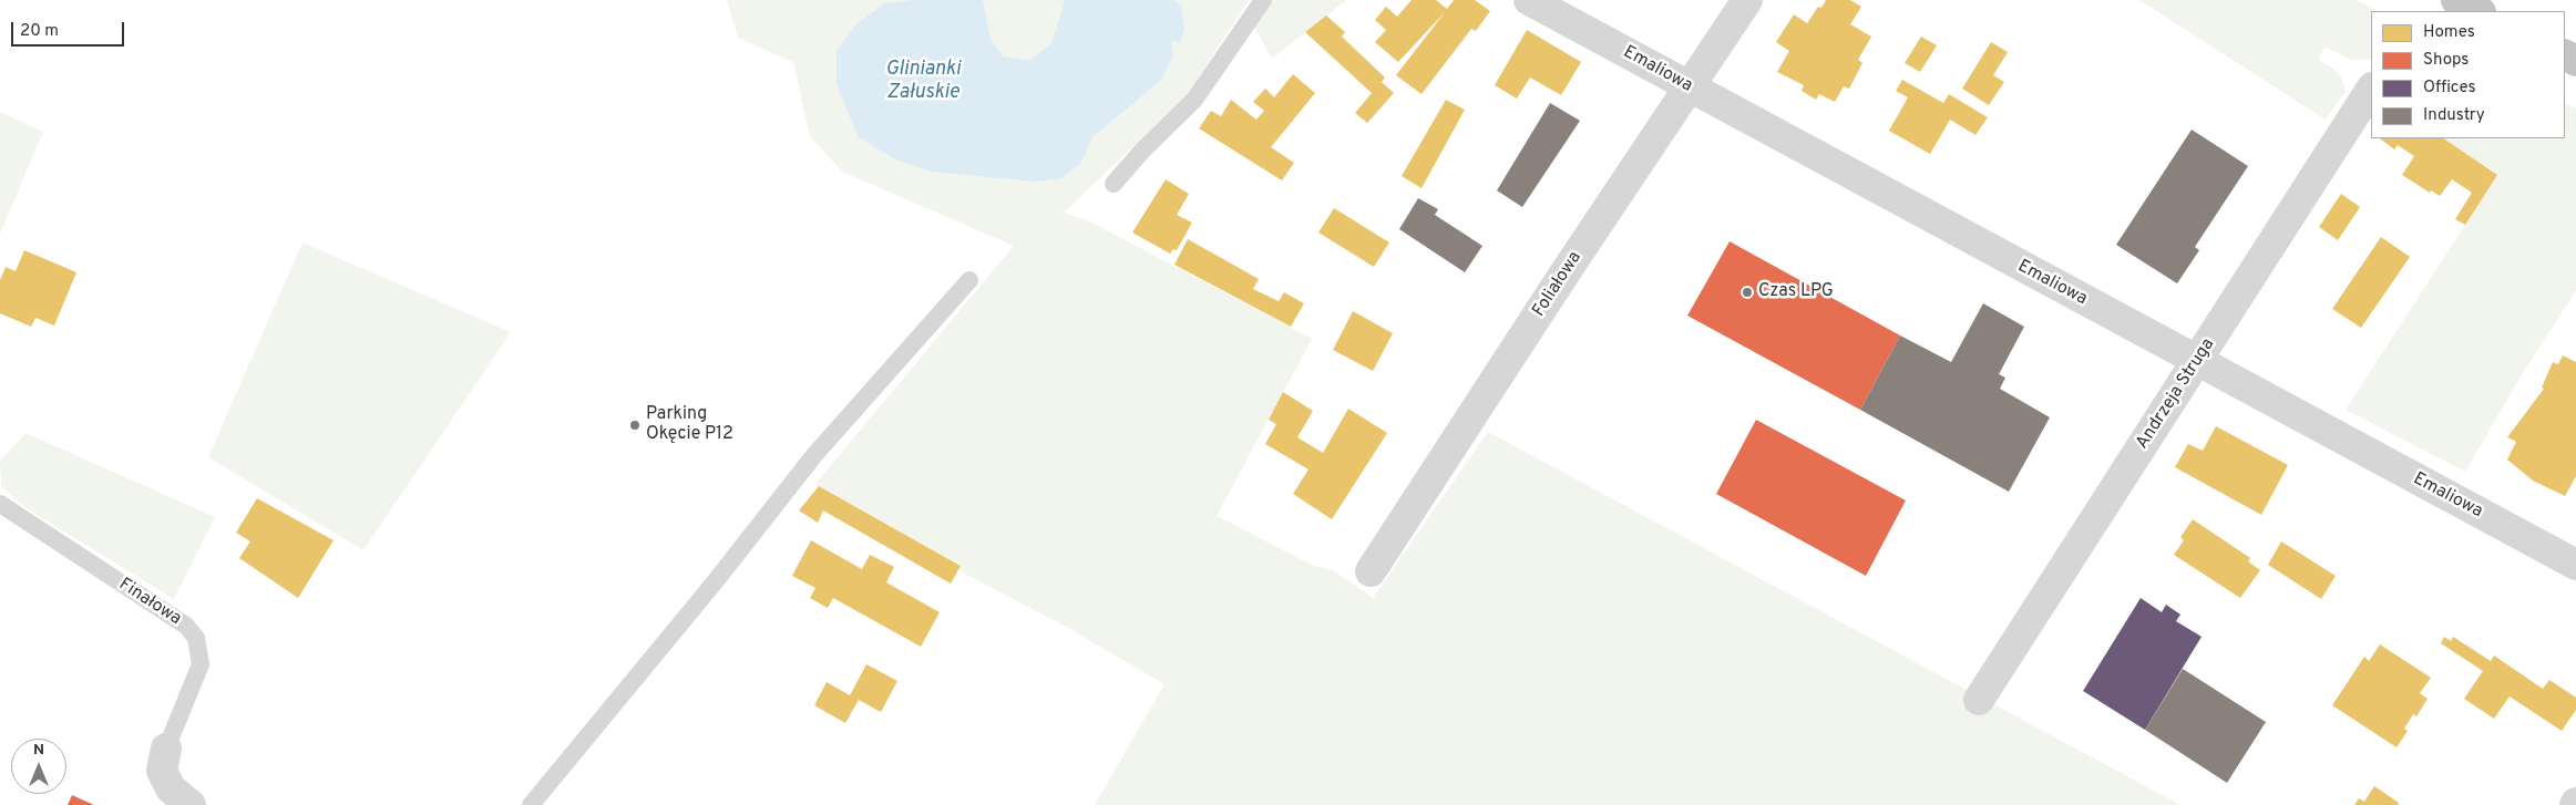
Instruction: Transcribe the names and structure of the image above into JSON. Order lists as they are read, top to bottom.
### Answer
{
  "streets": {
    "street": [
      "Emaliowa",
      "Foliałowa",
      "Andrzeja Struga",
      "Finałowa"
    ]
  },
  "crossings": [
    ["Emaliowa", "Foliałowa"],
    ["Emaliowa", "Andrzeja Struga"]
  ],
  "water": ["Glinianki Załuskie"],
  "places": ["Czas LPG", "Parking Okęcie P12"],
  "legend": [
    "Homes",
    "Shops",
    "Offices",
    "Industry"
  ],
  "scale_bar": "20 m",
  "north": "top"
}
